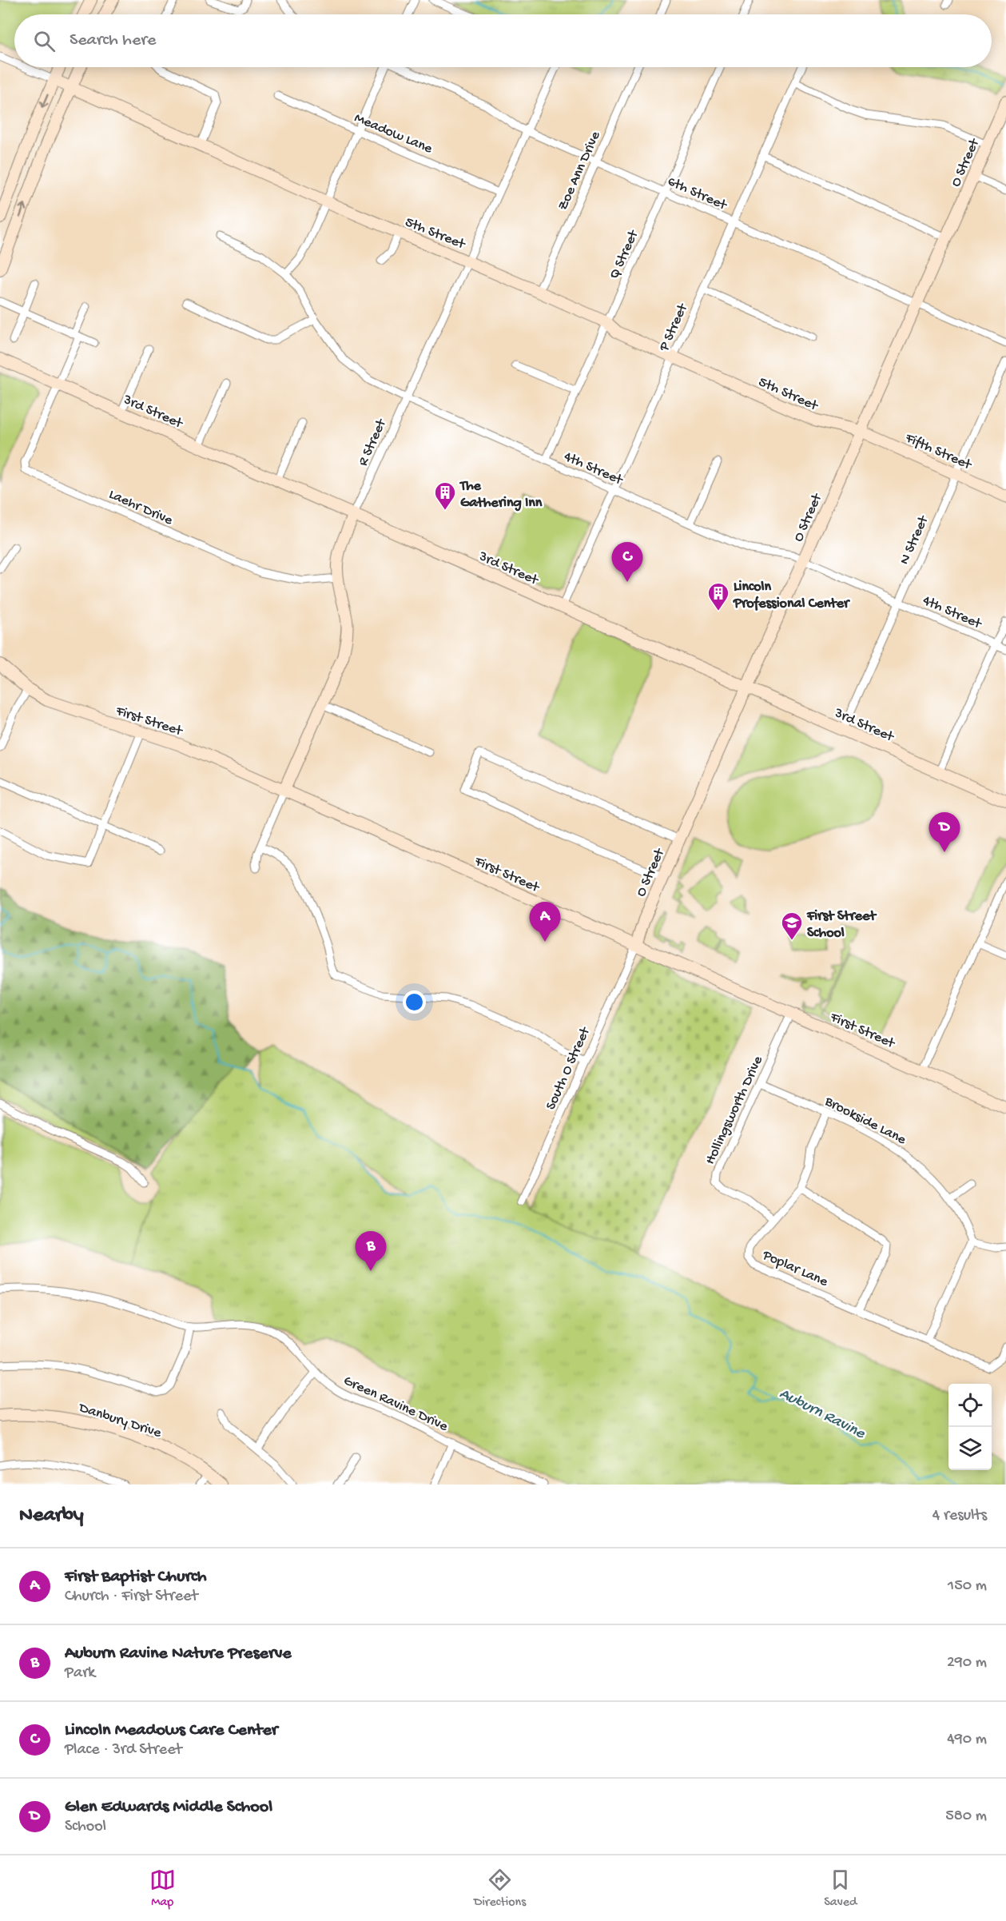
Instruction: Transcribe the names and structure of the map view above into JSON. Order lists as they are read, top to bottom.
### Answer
{
  "streets": {
    "street": [
      "Meadow Lane",
      "O Street",
      "Zoe Ann Drive",
      "6th Street",
      "5th Street",
      "Q Street",
      "P Street",
      "3rd Street",
      "R Street",
      "Fifth Street",
      "4th Street",
      "Laehr Drive",
      "N Street",
      "First Street",
      "South O Street",
      "Hollingsworth Drive",
      "Brookside Lane",
      "Poplar Lane",
      "Green Ravine Drive",
      "Danbury Drive"
    ]
  },
  "crossings": [
    ["Meadow Lane", "R Street"],
    ["O Street", "6th Street"],
    ["O Street", "5th Street"],
    ["O Street", "3rd Street"],
    ["O Street", "Fifth Street"],
    ["O Street", "4th Street"],
    ["O Street", "First Street"],
    ["O Street", "South O Street"],
    ["Zoe Ann Drive", "6th Street"],
    ["Zoe Ann Drive", "5th Street"],
    ["6th Street", "Q Street"],
    ["6th Street", "P Street"],
    ["6th Street", "R Street"],
    ["5th Street", "Q Street"],
    ["5th Street", "P Street"],
    ["5th Street", "R Street"],
    ["5th Street", "Fifth Street"],
    ["Q Street", "4th Street"],
    ["P Street", "3rd Street"],
    ["P Street", "4th Street"],
    ["3rd Street", "R Street"],
    ["3rd Street", "Laehr Drive"],
    ["3rd Street", "N Street"],
    ["R Street", "4th Street"],
    ["R Street", "Laehr Drive"],
    ["R Street", "First Street"],
    ["Fifth Street", "N Street"],
    ["4th Street", "N Street"],
    ["First Street", "South O Street"],
    ["First Street", "Hollingsworth Drive"],
    ["Hollingsworth Drive", "Brookside Lane"],
    ["Hollingsworth Drive", "Poplar Lane"],
    ["Brookside Lane", "Poplar Lane"]
  ],
  "water": ["Auburn Ravine"],
  "places": {
    "building": ["The Gathering Inn", "Lincoln Professional Center"],
    "school or university": ["First Street School"]
  },
  "page": {
    "search": "Search here",
    "pins": [
      "C",
      "D",
      "A",
      "B"
    ],
    "heading": ["Nearby", "4 results"],
    "list": [
      {
        "mark": "A",
        "name": "First Baptist Church",
        "note": "Church · First Street",
        "value": "150 m"
      },
      {
        "mark": "B",
        "name": "Auburn Ravine Nature Preserve",
        "note": "Park",
        "value": "290 m"
      },
      {
        "mark": "C",
        "name": "Lincoln Meadows Care Center",
        "note": "Place · 3rd Street",
        "value": "490 m"
      },
      {
        "mark": "D",
        "name": "Glen Edwards Middle School",
        "note": "School",
        "value": "580 m"
      }
    ],
    "nav": ["Map", "Directions", "Saved"]
  }
}
